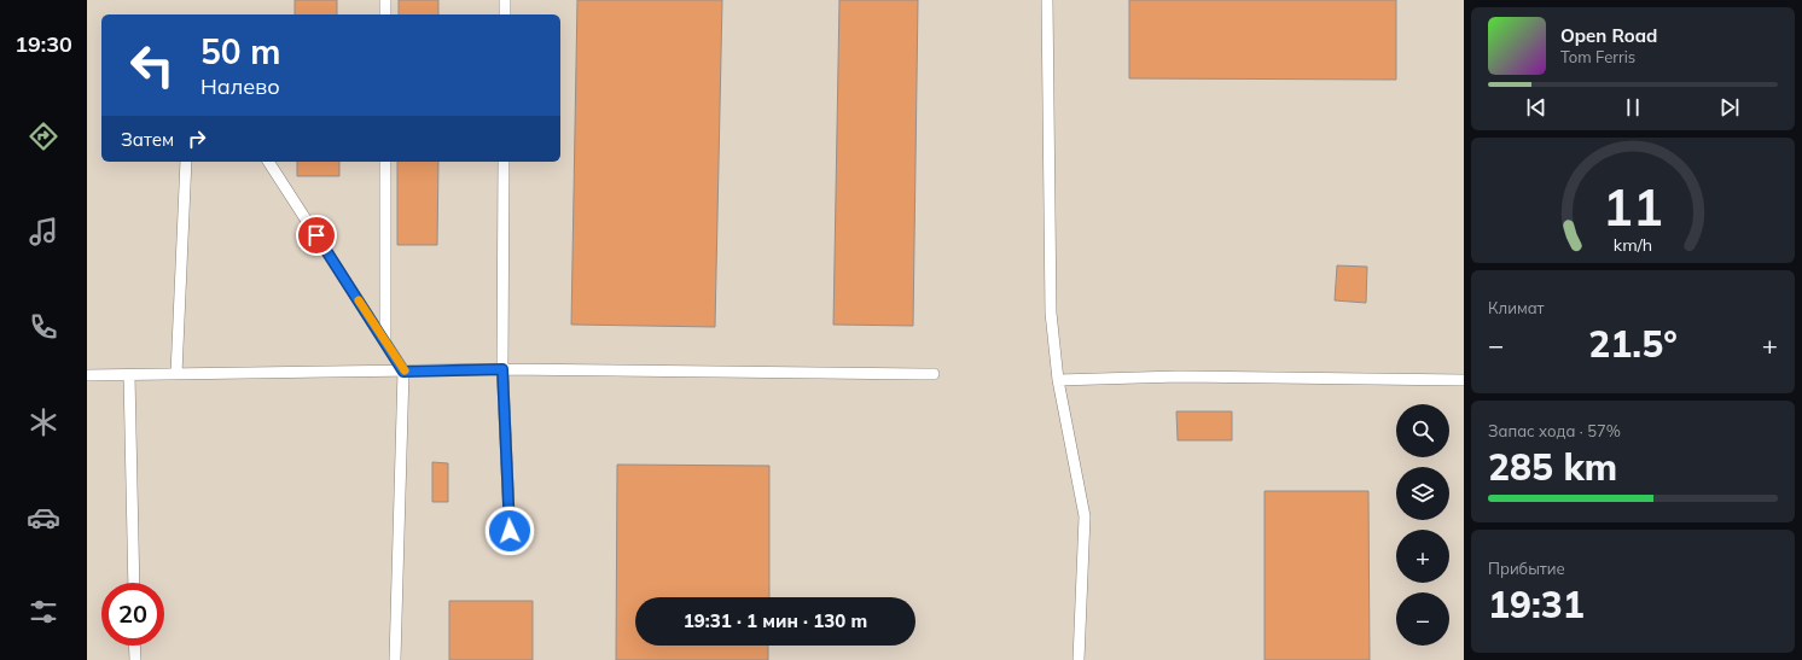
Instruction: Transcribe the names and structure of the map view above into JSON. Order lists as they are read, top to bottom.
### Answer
{
  "page": {
    "tabs": "19:30",
    "turn": ["50 m", "Налево"],
    "song": ["Open Road", "Tom Ferris"],
    "then": "Затем",
    "tile": [
      "Климат",
      ["Запас хода · 57%", "285 km"],
      ["Прибытие", "19:31"]
    ],
    "heat": ["−", "21.5°", "+"],
    "map_buttons": ["+", "−"],
    "limit": "20",
    "trip": "19:31 · 1 мин · 130 m",
    "gauge": ["11", "km/h"]
  }
}
